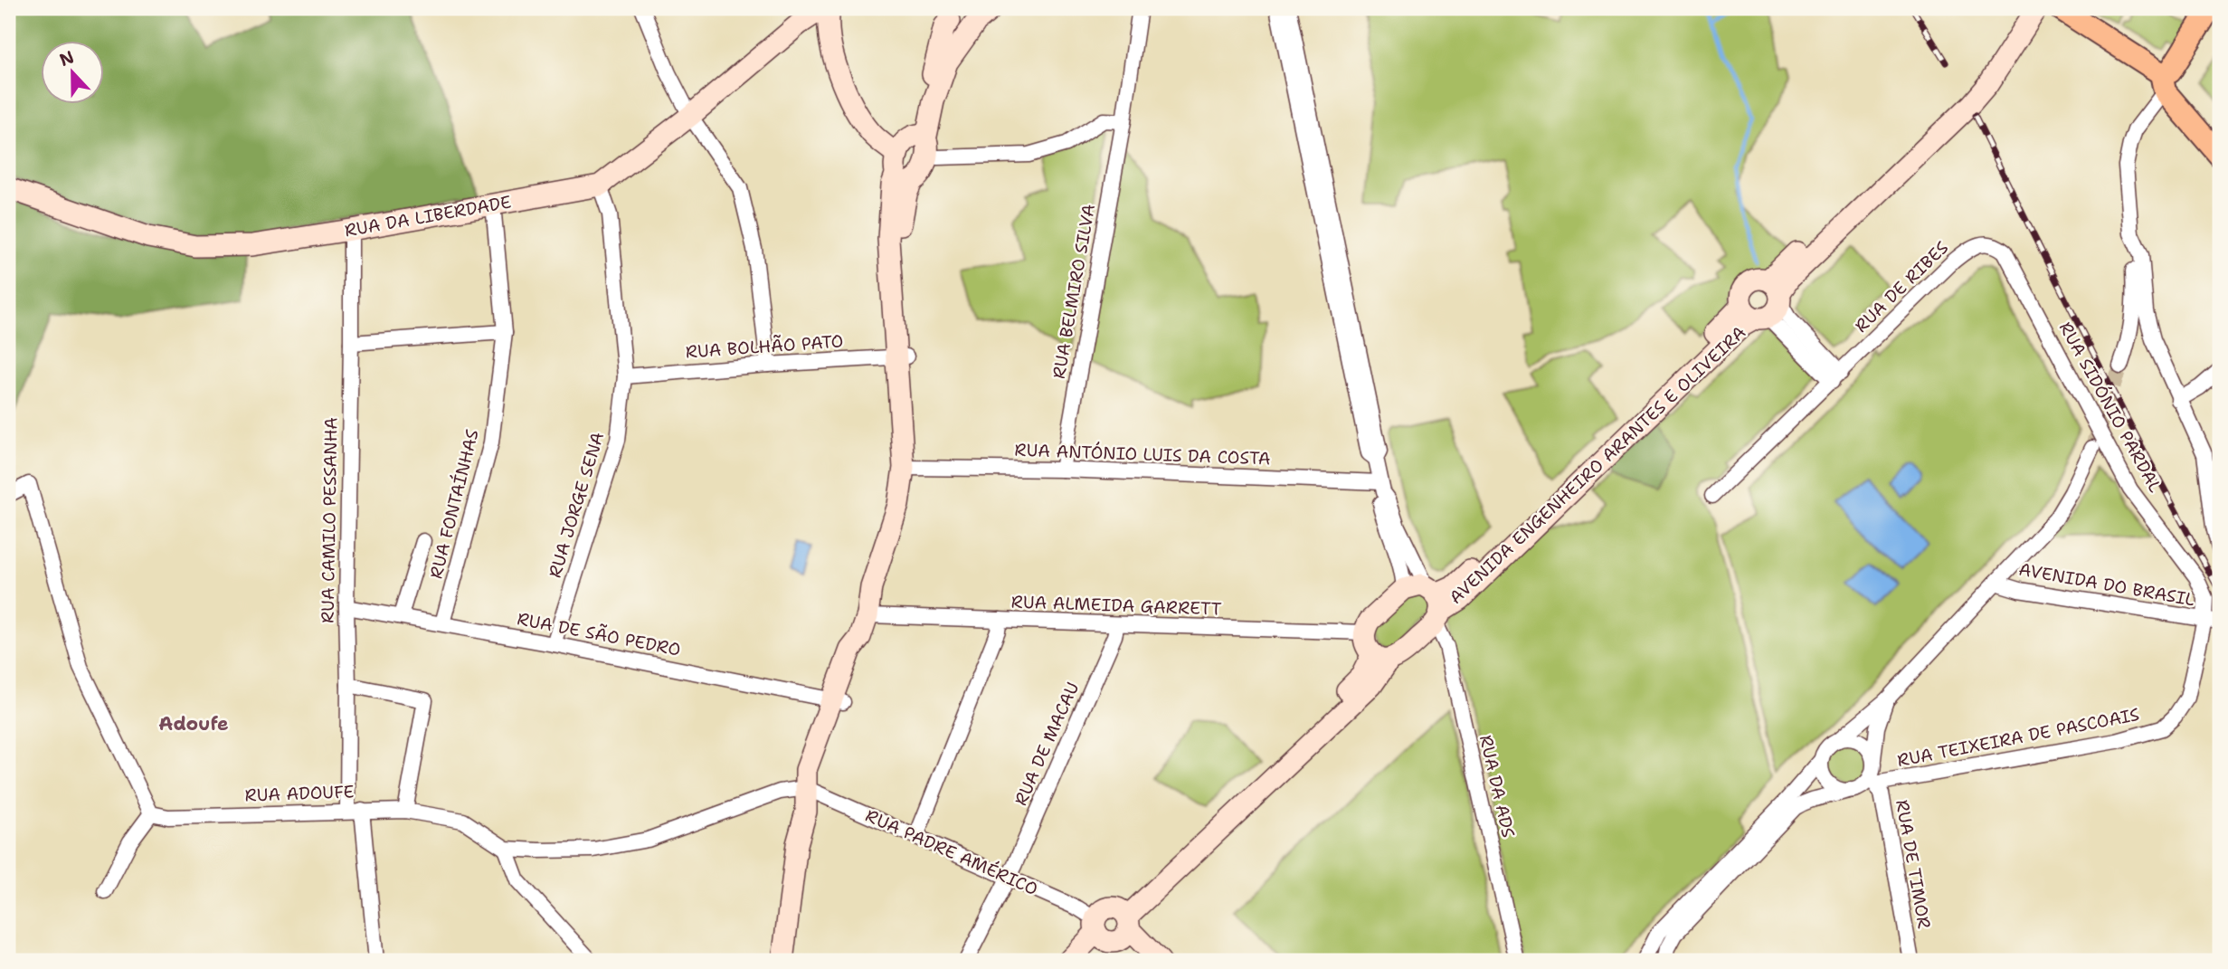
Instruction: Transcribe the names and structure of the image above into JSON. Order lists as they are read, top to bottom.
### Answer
{
  "streets": {
    "street": [
      "RUA DA LIBERDADE",
      "RUA DE RIBES",
      "RUA BELMIRO SILVA",
      "RUA BOLHÃO PATO",
      "RUA SIDÓNIO PARDAL",
      "RUA ANTÓNIO LUIS DA COSTA",
      "AVENIDA ENGENHEIRO ARANTES E OLIVEIRA",
      "RUA FONTAÍNHAS",
      "RUA JORGE SENA",
      "RUA CAMILO PESSANHA",
      "AVENIDA DO BRASIL",
      "RUA ALMEIDA GARRETT",
      "RUA DE SÃO PEDRO",
      "RUA TEIXEIRA DE PASCOAIS",
      "RUA DE MACAU",
      "RUA DA ADS",
      "RUA ADOUFE",
      "RUA PADRE AMÉRICO",
      "RUA DE TIMOR"
    ]
  },
  "crossings": [
    ["RUA DA LIBERDADE", "RUA FONTAÍNHAS"],
    ["RUA DA LIBERDADE", "RUA JORGE SENA"],
    ["RUA DA LIBERDADE", "RUA CAMILO PESSANHA"],
    ["RUA DE RIBES", "RUA SIDÓNIO PARDAL"],
    ["RUA BELMIRO SILVA", "RUA ANTÓNIO LUIS DA COSTA"],
    ["RUA BOLHÃO PATO", "RUA JORGE SENA"],
    ["RUA SIDÓNIO PARDAL", "AVENIDA DO BRASIL"],
    ["RUA SIDÓNIO PARDAL", "RUA TEIXEIRA DE PASCOAIS"],
    ["RUA ANTÓNIO LUIS DA COSTA", "RUA DA ADS"],
    ["AVENIDA ENGENHEIRO ARANTES E OLIVEIRA", "RUA DA ADS"],
    ["AVENIDA ENGENHEIRO ARANTES E OLIVEIRA", "RUA PADRE AMÉRICO"],
    ["RUA FONTAÍNHAS", "RUA DE SÃO PEDRO"],
    ["RUA JORGE SENA", "RUA DE SÃO PEDRO"],
    ["RUA CAMILO PESSANHA", "RUA DE SÃO PEDRO"],
    ["RUA CAMILO PESSANHA", "RUA ADOUFE"],
    ["AVENIDA DO BRASIL", "RUA TEIXEIRA DE PASCOAIS"],
    ["AVENIDA DO BRASIL", "RUA DE TIMOR"],
    ["RUA ALMEIDA GARRETT", "RUA DE MACAU"],
    ["RUA TEIXEIRA DE PASCOAIS", "RUA DE TIMOR"],
    ["RUA DE MACAU", "RUA PADRE AMÉRICO"],
    ["RUA ADOUFE", "RUA PADRE AMÉRICO"]
  ],
  "districts": ["Adoufe"],
  "north": "top"
}
